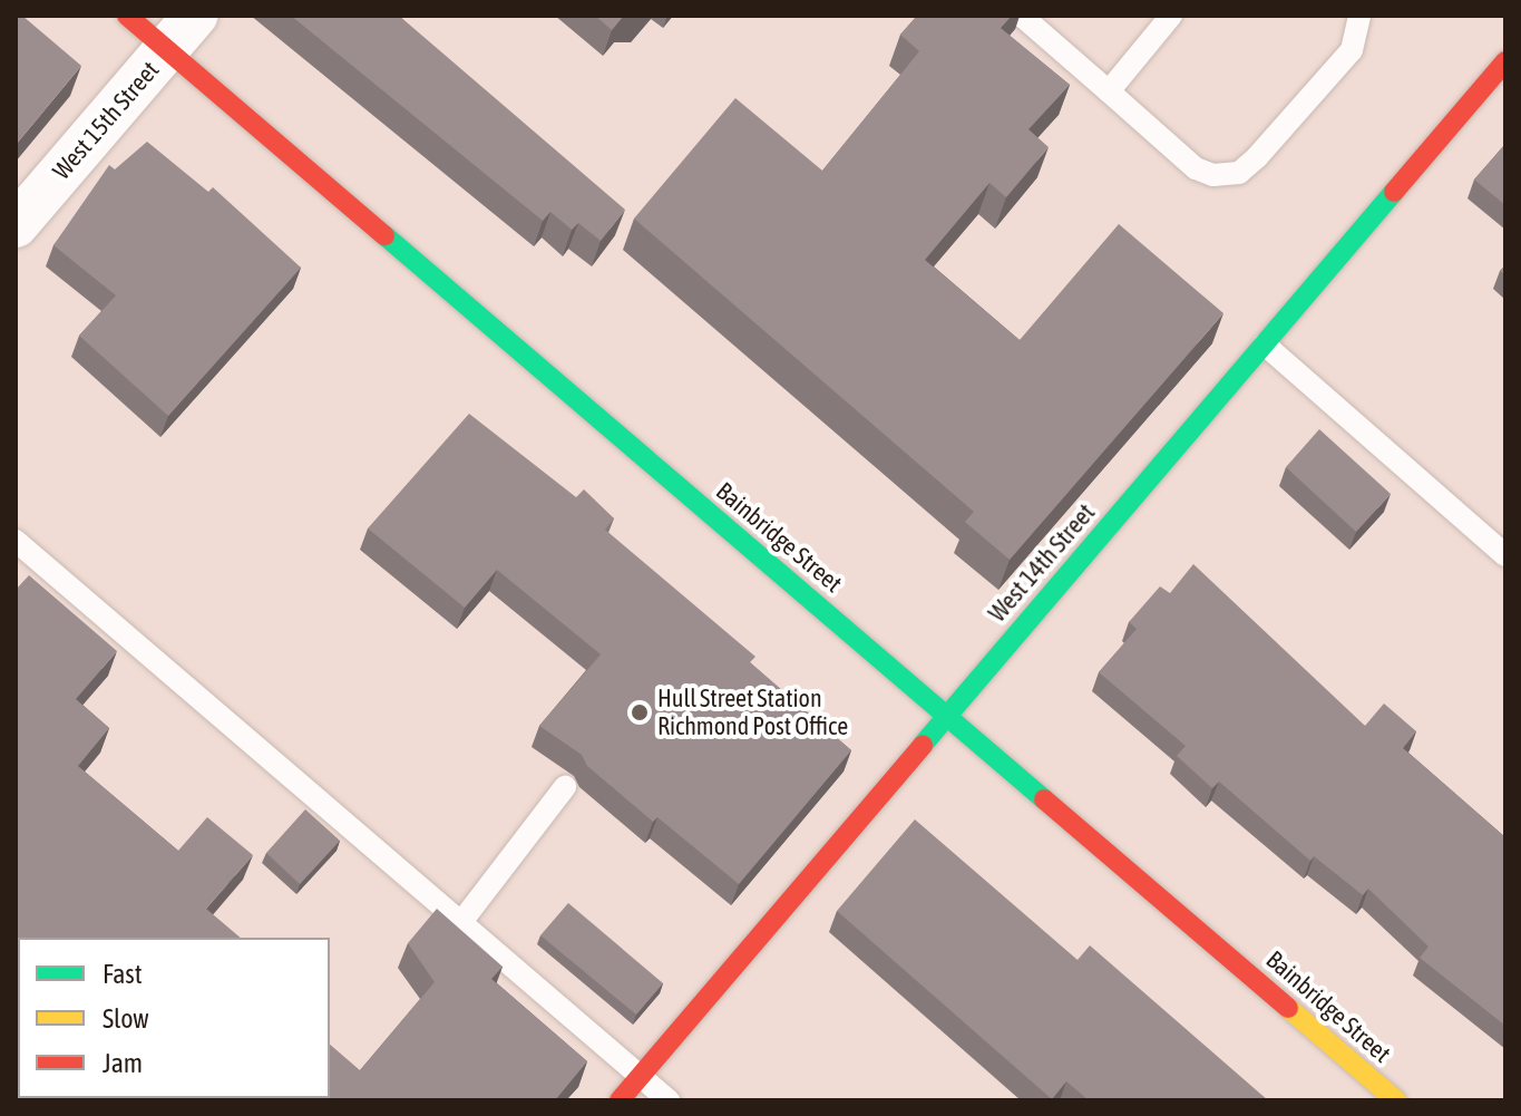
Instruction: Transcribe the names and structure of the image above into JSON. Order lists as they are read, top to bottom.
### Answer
{
  "streets": {
    "street": ["West 15th Street", "Bainbridge Street", "West 14th Street"]
  },
  "crossings": [
    ["West 15th Street", "Bainbridge Street"],
    ["Bainbridge Street", "West 14th Street"]
  ],
  "places": ["Hull Street Station Richmond Post Office"],
  "legend": ["Fast", "Slow", "Jam"]
}
